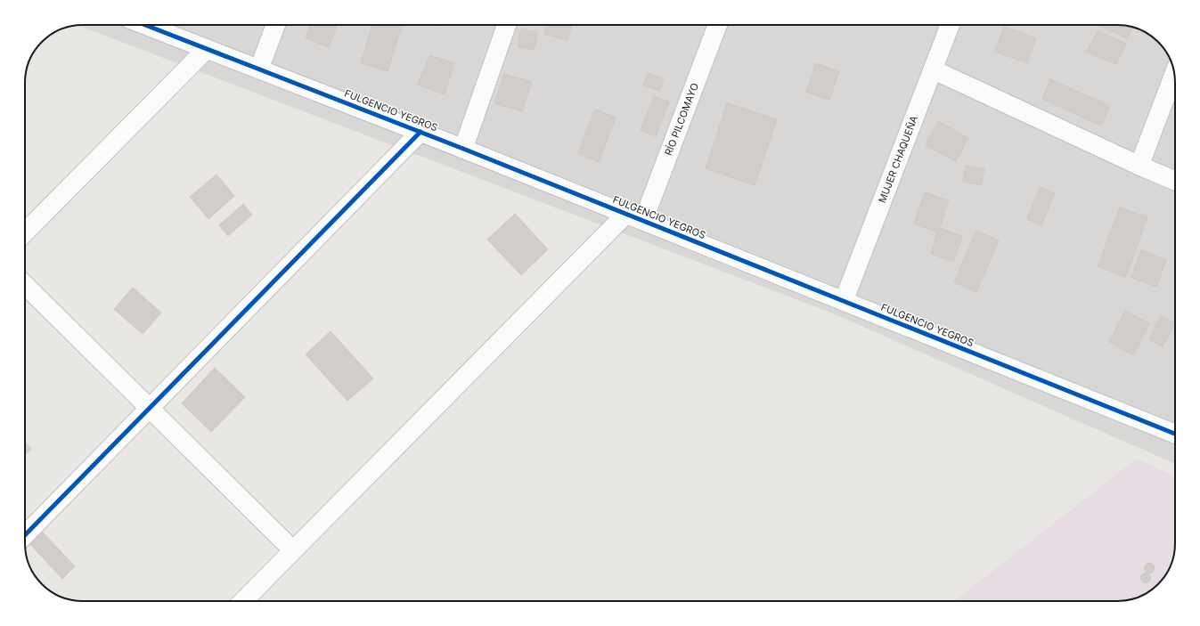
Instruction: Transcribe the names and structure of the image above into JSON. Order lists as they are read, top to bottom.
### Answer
{
  "streets": {
    "street": ["FULGENCIO YEGROS", "RÍO PILCOMAYO", "MUJER CHAQUEÑA"]
  },
  "crossings": [
    ["FULGENCIO YEGROS", "RÍO PILCOMAYO"],
    ["FULGENCIO YEGROS", "MUJER CHAQUEÑA"]
  ]
}
